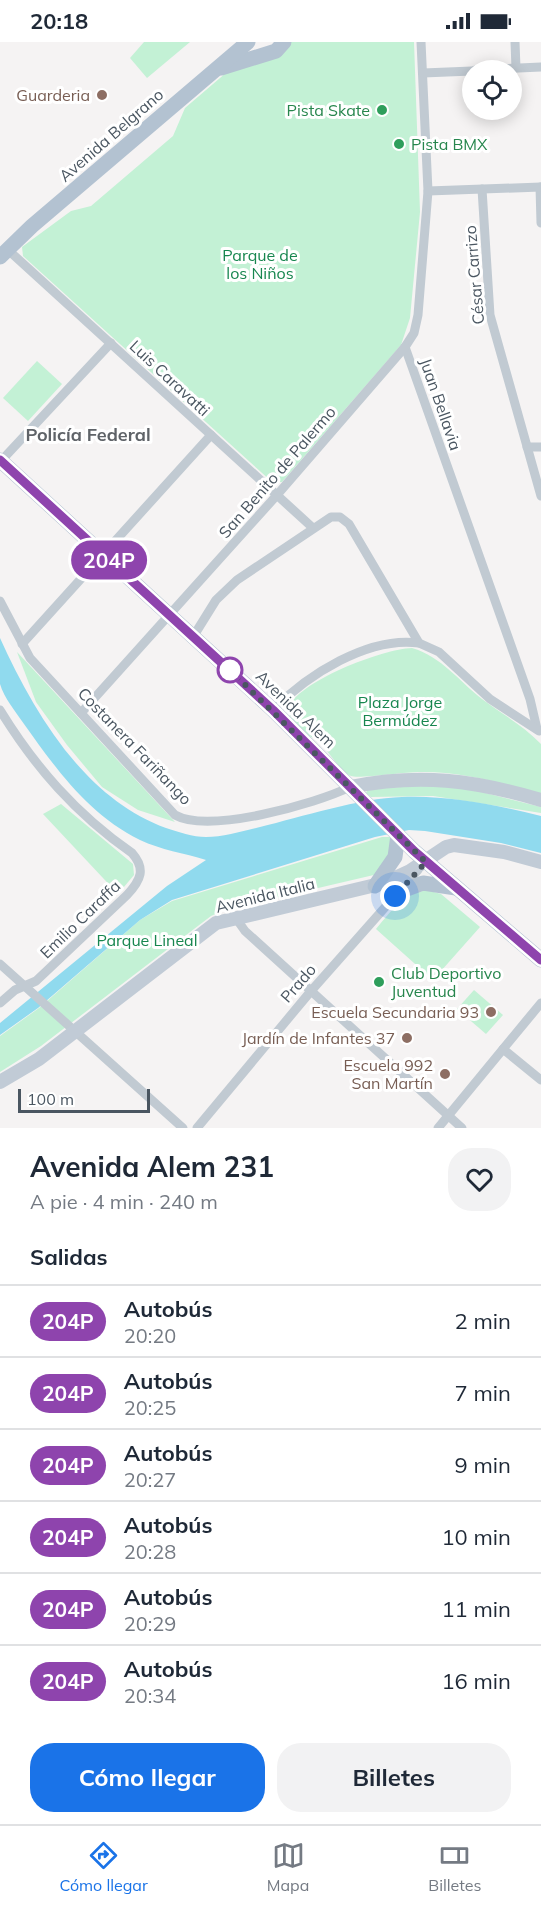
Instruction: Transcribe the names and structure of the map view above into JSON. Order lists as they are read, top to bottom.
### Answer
{
  "streets": {
    "main road": [
      "Avenida Belgrano",
      "Avenida Alem",
      "Costanera Fariñango",
      "Avenida Italia"
    ],
    "street": [
      "César Carrizo",
      "Luis Caravatti",
      "Juan Bellavia",
      "San Benito de Palermo",
      "Emilio Caraffa",
      "Prado"
    ]
  },
  "crossings": [
    ["Avenida Belgrano", "Luis Caravatti"],
    ["Luis Caravatti", "San Benito de Palermo"],
    ["Juan Bellavia", "San Benito de Palermo"],
    ["San Benito de Palermo", "Avenida Alem"],
    ["San Benito de Palermo", "Costanera Fariñango"],
    ["Avenida Alem", "Costanera Fariñango"],
    ["Avenida Alem", "Avenida Italia"],
    ["Avenida Alem", "Prado"],
    ["Avenida Italia", "Prado"]
  ],
  "districts": ["Policía Federal"],
  "parks": ["Parque de los Niños", "Plaza Jorge Bermúdez", "Parque Lineal"],
  "places": [
    "Guarderia",
    "Pista Skate",
    "Pista BMX",
    "Club Deportivo Juventud",
    "Escuela Secundaria 93",
    "Jardín de Infantes 37",
    "Escuela 992 San Martín"
  ],
  "lines": ["bus line 204P"],
  "scale_bar": "100 m",
  "page": {
    "status": "20:18",
    "on_map": "204P",
    "scale": "100 m",
    "heading": [
      ["Avenida Alem 231", "A pie · 4 min · 240 m"],
      "Salidas"
    ],
    "list": [
      {
        "mark": "204P",
        "name": "Autobús",
        "note": "20:20",
        "value": "2 min"
      },
      {
        "mark": "204P",
        "name": "Autobús",
        "note": "20:25",
        "value": "7 min"
      },
      {
        "mark": "204P",
        "name": "Autobús",
        "note": "20:27",
        "value": "9 min"
      },
      {
        "mark": "204P",
        "name": "Autobús",
        "note": "20:28",
        "value": "10 min"
      },
      {
        "mark": "204P",
        "name": "Autobús",
        "note": "20:29",
        "value": "11 min"
      },
      {
        "mark": "204P",
        "name": "Autobús",
        "note": "20:34",
        "value": "16 min"
      }
    ],
    "buttons": ["Cómo llegar", "Billetes"],
    "tabs": ["Cómo llegar", "Mapa", "Billetes"]
  }
}
